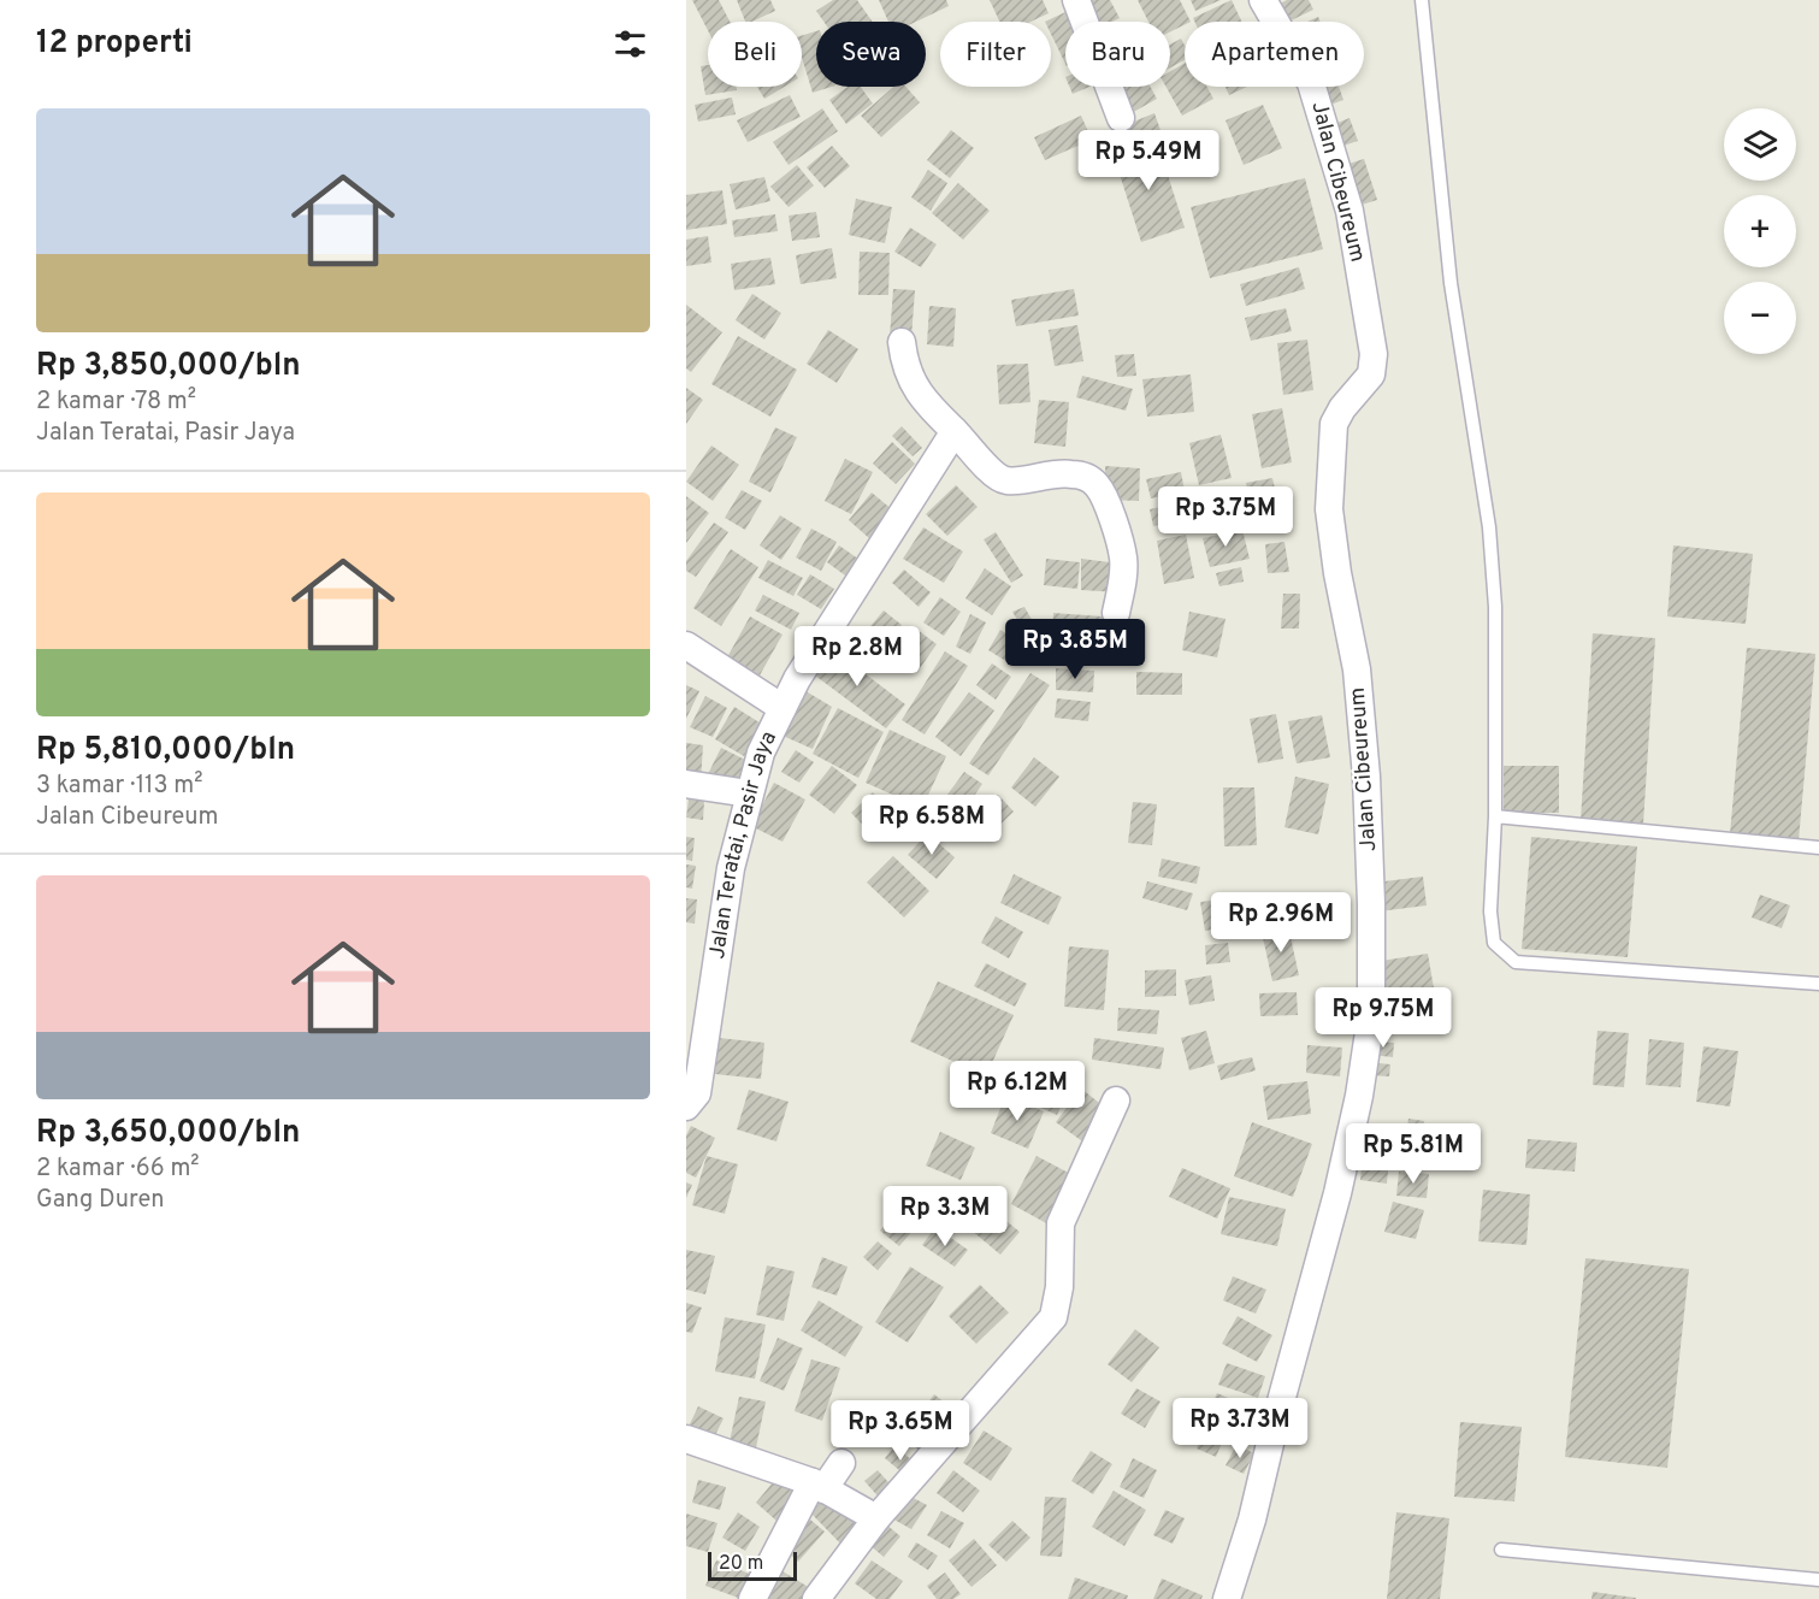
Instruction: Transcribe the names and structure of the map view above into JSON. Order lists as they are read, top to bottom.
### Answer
{
  "streets": {
    "street": ["Jalan Cibeureum", "Jalan Teratai, Pasir Jaya"]
  },
  "scale_bar": "20 m",
  "page": {
    "heading": "12 properti",
    "chip": [
      "Beli",
      "Sewa",
      "Filter",
      "Baru",
      "Apartemen"
    ],
    "list": [
      {
        "name": "Rp 3,850,000/bln",
        "note": "2 kamar · 78 m² · Jalan Teratai, Pasir Jaya"
      },
      {
        "name": "Rp 5,810,000/bln",
        "note": "3 kamar · 113 m² · Jalan Cibeureum"
      },
      {
        "name": "Rp 3,650,000/bln",
        "note": "2 kamar · 66 m² · Gang Duren"
      }
    ],
    "map_buttons": ["+", "−"],
    "price": [
      "Rp 5.49M",
      "Rp 3.75M",
      "Rp 3.85M",
      "Rp 2.8M",
      "Rp 6.58M",
      "Rp 2.96M",
      "Rp 9.75M",
      "Rp 6.12M",
      "Rp 5.81M",
      "Rp 3.3M",
      "Rp 3.73M",
      "Rp 3.65M"
    ],
    "scale": "20 m"
  }
}
